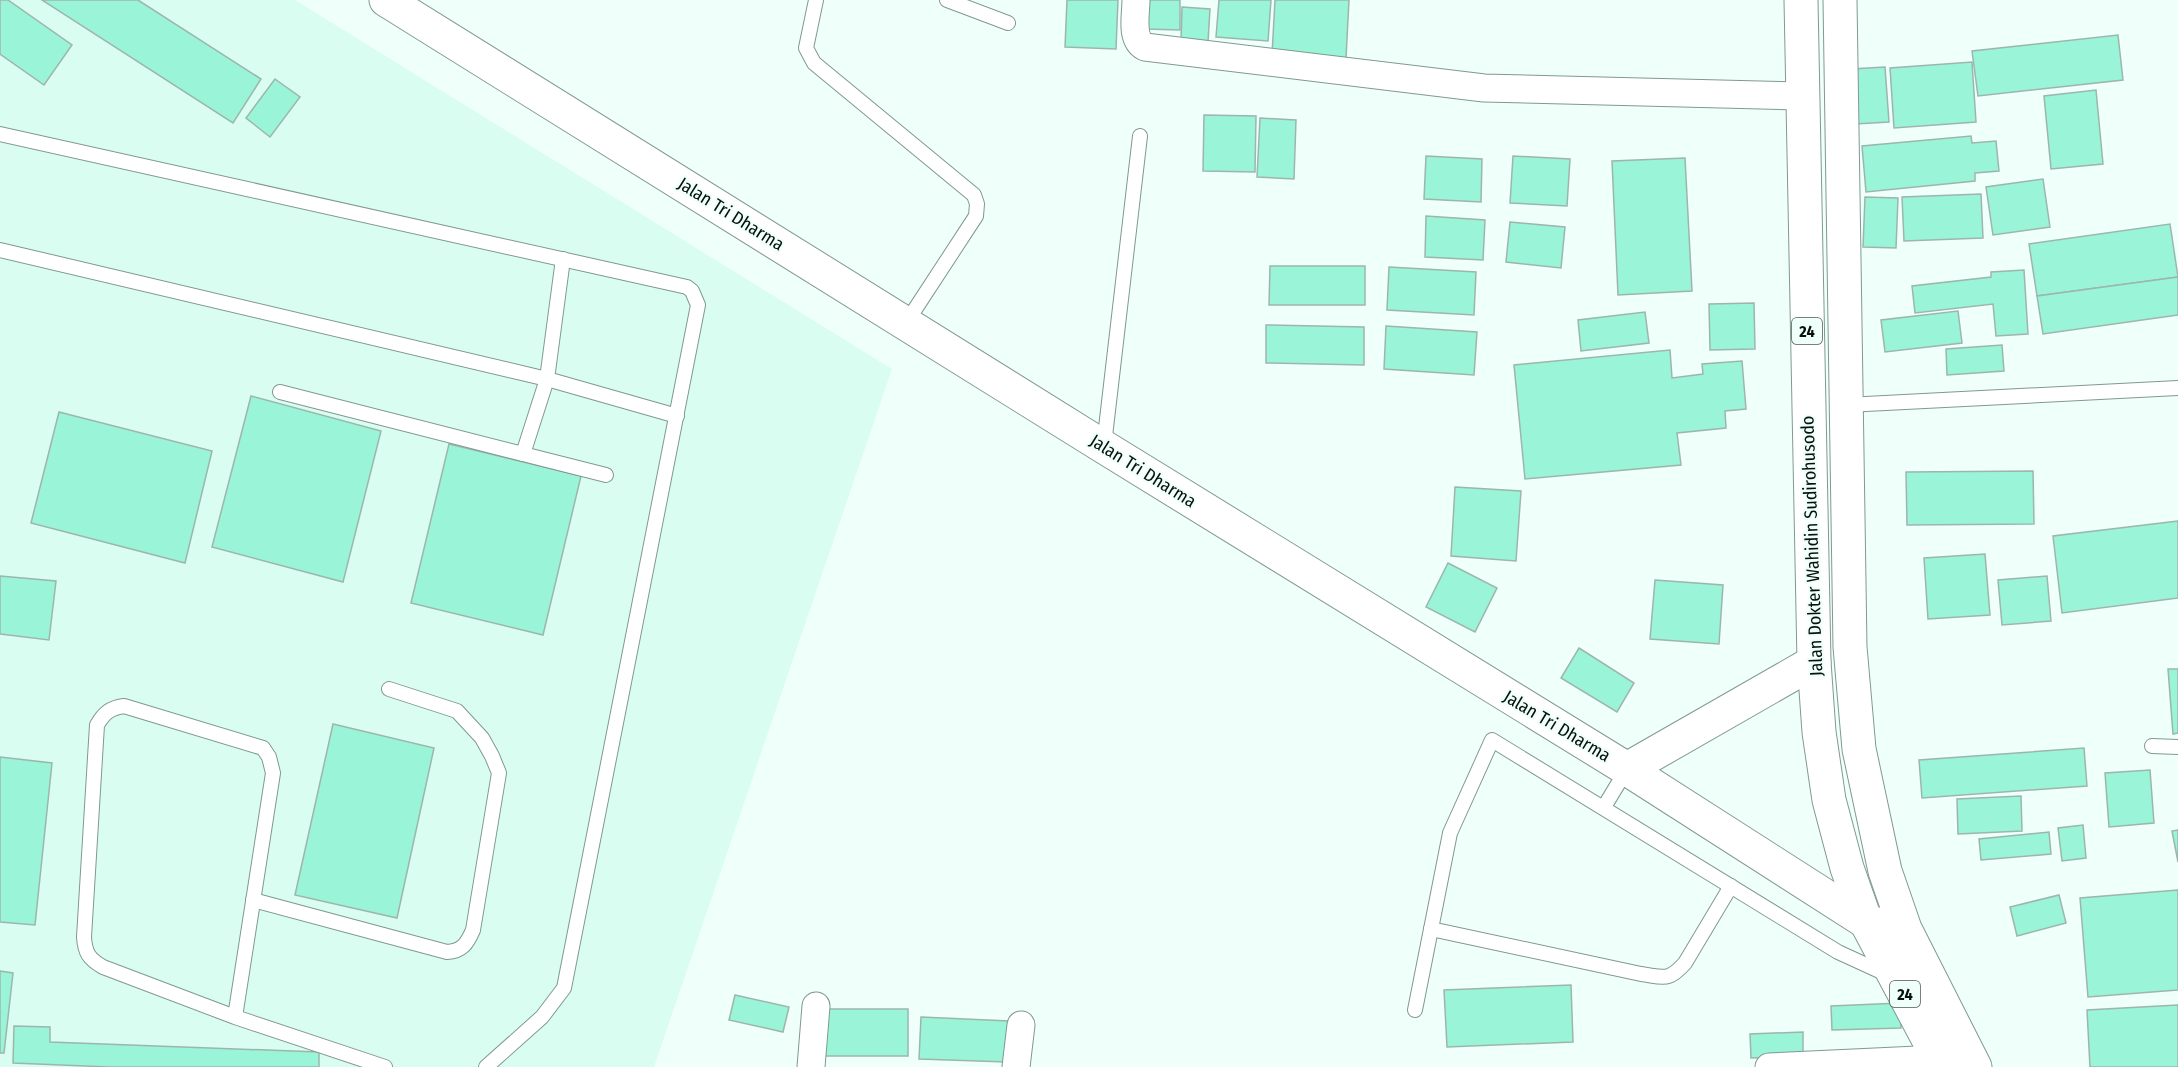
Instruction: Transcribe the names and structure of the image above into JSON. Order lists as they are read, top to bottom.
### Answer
{
  "streets": {
    "main road": ["Jalan Tri Dharma", "24", "Jalan Dokter Wahidin Sudirohusodo"]
  },
  "crossings": [
    ["Jalan Tri Dharma", "Jalan Dokter Wahidin Sudirohusodo"]
  ]
}
